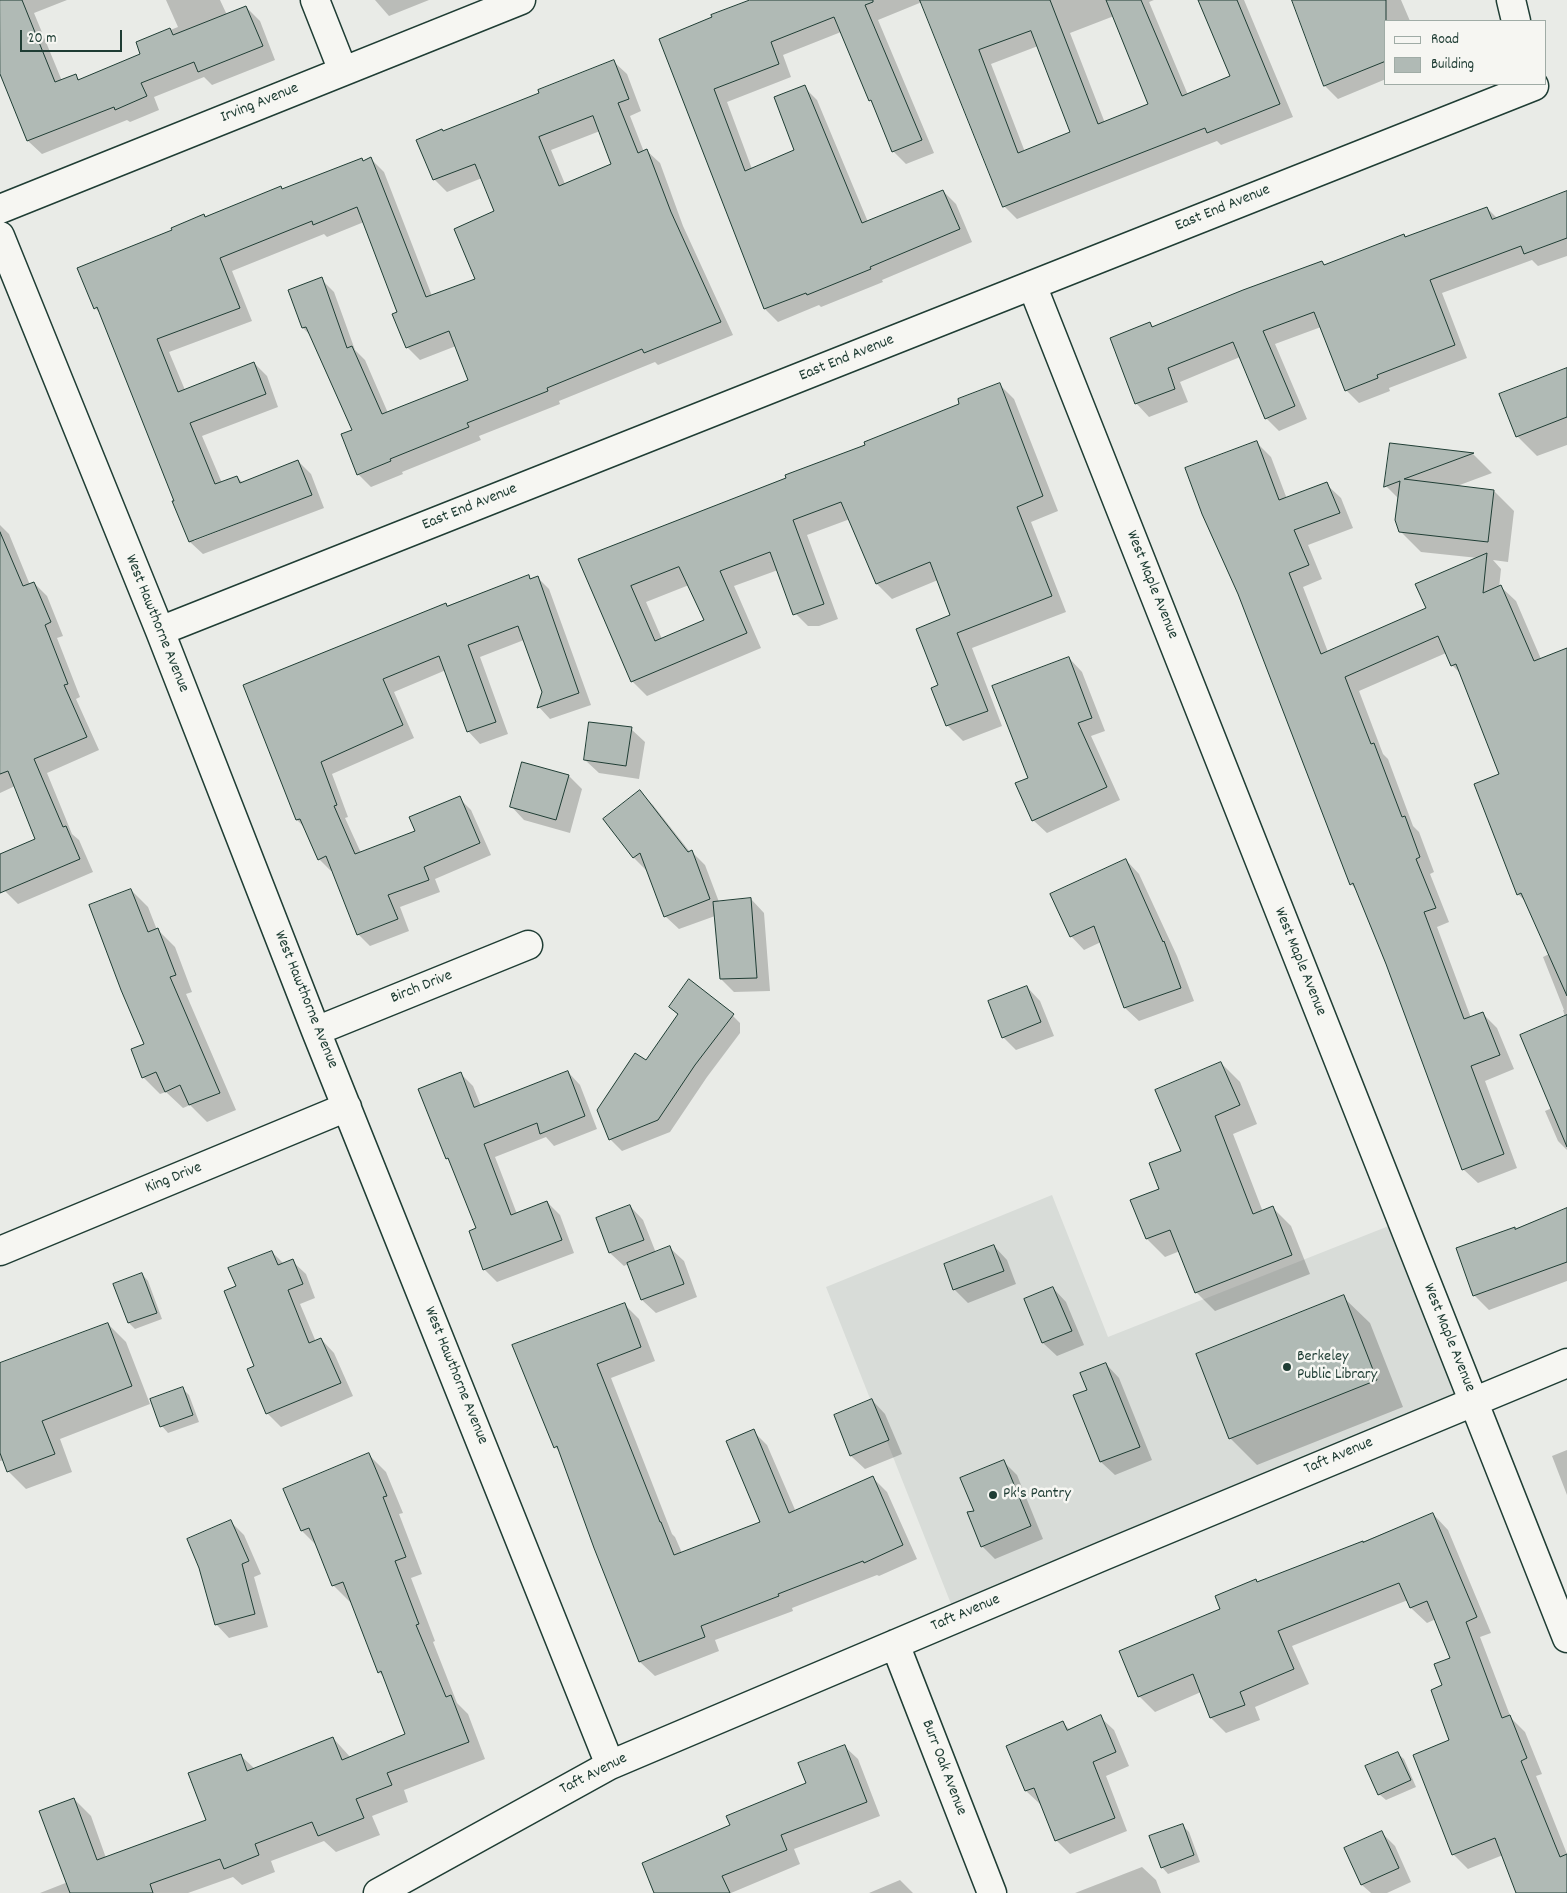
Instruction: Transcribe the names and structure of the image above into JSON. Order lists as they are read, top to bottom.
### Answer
{
  "streets": {
    "street": [
      "Irving Avenue",
      "East End Avenue",
      "West Maple Avenue",
      "West Hawthorne Avenue",
      "Birch Drive",
      "King Drive",
      "Taft Avenue",
      "Burr Oak Avenue"
    ]
  },
  "crossings": [
    ["East End Avenue", "West Maple Avenue"],
    ["East End Avenue", "West Hawthorne Avenue"],
    ["West Maple Avenue", "Taft Avenue"],
    ["West Hawthorne Avenue", "Birch Drive"],
    ["West Hawthorne Avenue", "King Drive"],
    ["West Hawthorne Avenue", "Taft Avenue"],
    ["Taft Avenue", "Burr Oak Avenue"]
  ],
  "places": ["Berkeley Public Library", "Pk's Pantry"],
  "legend": ["Road", "Building"],
  "scale_bar": "20 m"
}
